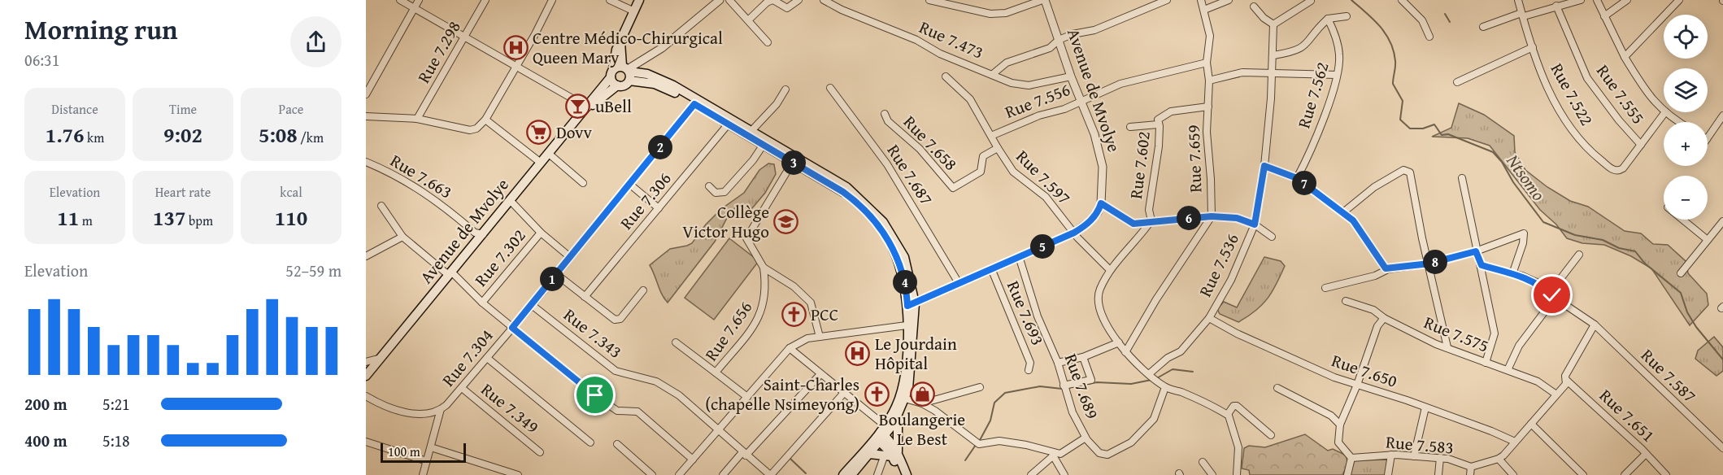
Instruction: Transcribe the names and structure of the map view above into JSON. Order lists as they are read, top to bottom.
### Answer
{
  "streets": {
    "main road": ["Avenue de Mvolye"],
    "street": [
      "Rue 7.473",
      "Rue 7.298",
      "Rue 7.522",
      "Rue 7.555",
      "Rue 7.562",
      "Rue 7.556",
      "Rue 7.658",
      "Rue 7.659",
      "Rue 7.602",
      "Rue 7.687",
      "Rue 7.663",
      "Rue 7.597",
      "Rue 7.306",
      "Rue 7.302",
      "Rue 7.536",
      "Rue 7.693",
      "Rue 7.656",
      "Rue 7.343",
      "Rue 7.575",
      "Rue 7.304",
      "Rue 7.650",
      "Rue 7.587",
      "Rue 7.689",
      "Rue 7.349",
      "Rue 7.651",
      "Rue 7.583"
    ]
  },
  "crossings": [
    ["Rue 7.473", "Avenue de Mvolye"],
    ["Avenue de Mvolye", "Rue 7.556"],
    ["Avenue de Mvolye", "Rue 7.663"],
    ["Rue 7.522", "Rue 7.555"],
    ["Rue 7.556", "Rue 7.659"],
    ["Rue 7.556", "Rue 7.597"],
    ["Rue 7.658", "Rue 7.597"],
    ["Rue 7.659", "Rue 7.602"],
    ["Rue 7.602", "Rue 7.597"],
    ["Rue 7.602", "Rue 7.536"],
    ["Rue 7.602", "Rue 7.689"],
    ["Rue 7.536", "Rue 7.650"],
    ["Rue 7.343", "Rue 7.304"],
    ["Rue 7.304", "Rue 7.349"]
  ],
  "water": ["Ntsomo"],
  "places": {
    "hospital": ["Centre Médico-Chirurgical Queen Mary", "Le Jourdain Hôpital"],
    "bar": ["uBell"],
    "supermarket": ["Dovv"],
    "school or university": ["Collège Victor Hugo"],
    "church": ["PCC", "Saint-Charles (chapelle Nsimeyong)"],
    "shop": ["Boulangerie Le Best"]
  },
  "scale_bar": "100 m",
  "page": {
    "heading": ["Morning run", "06:31"],
    "map_buttons": ["+", "−"],
    "stats": [
      ["Distance", "1.76 km"],
      ["Time", "9:02"],
      ["Pace", "5:08 /km"],
      ["Elevation", "11 m"],
      ["Heart rate", "137 bpm"],
      ["kcal", "110"]
    ],
    "pins": [
      "2",
      "3",
      "7",
      "6",
      "5",
      "8",
      "1",
      "4"
    ],
    "chart": ["Elevation", "52–59 m"],
    "list": [
      {
        "name": "200 m",
        "note": "5:21"
      },
      {
        "name": "400 m",
        "note": "5:18"
      }
    ],
    "scale": "100 m"
  }
}
